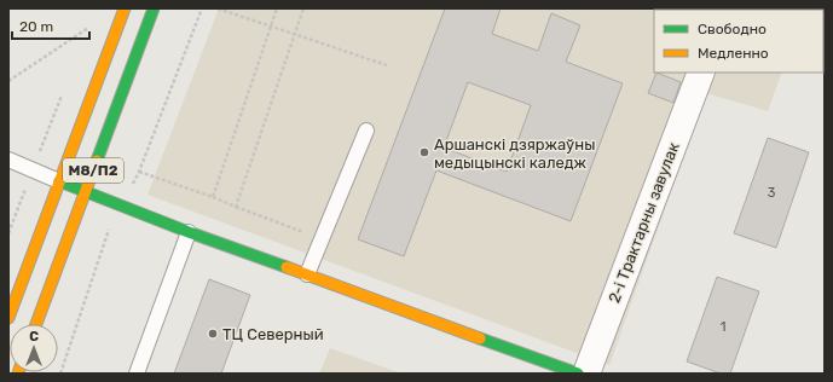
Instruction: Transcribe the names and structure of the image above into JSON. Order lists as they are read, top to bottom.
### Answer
{
  "streets": {
    "main road": ["М8/П2"],
    "street": ["2-і Трактарны завулак"]
  },
  "places": ["Аршанскі дзяржаўны медыцынскі каледж", "ТЦ Северный"],
  "house_numbers": ["3", "1"],
  "legend": ["Свободно", "Медленно"],
  "scale_bar": "20 m",
  "north": "top"
}
